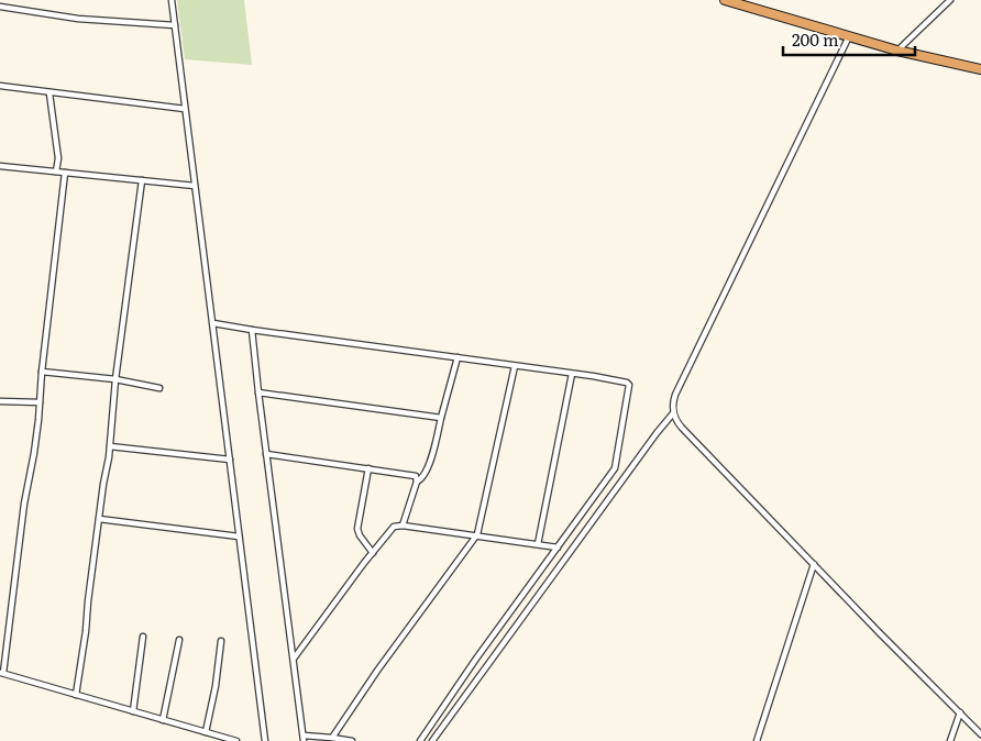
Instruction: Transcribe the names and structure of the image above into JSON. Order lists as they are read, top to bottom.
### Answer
{
  "scale_bar": "200 m"
}
